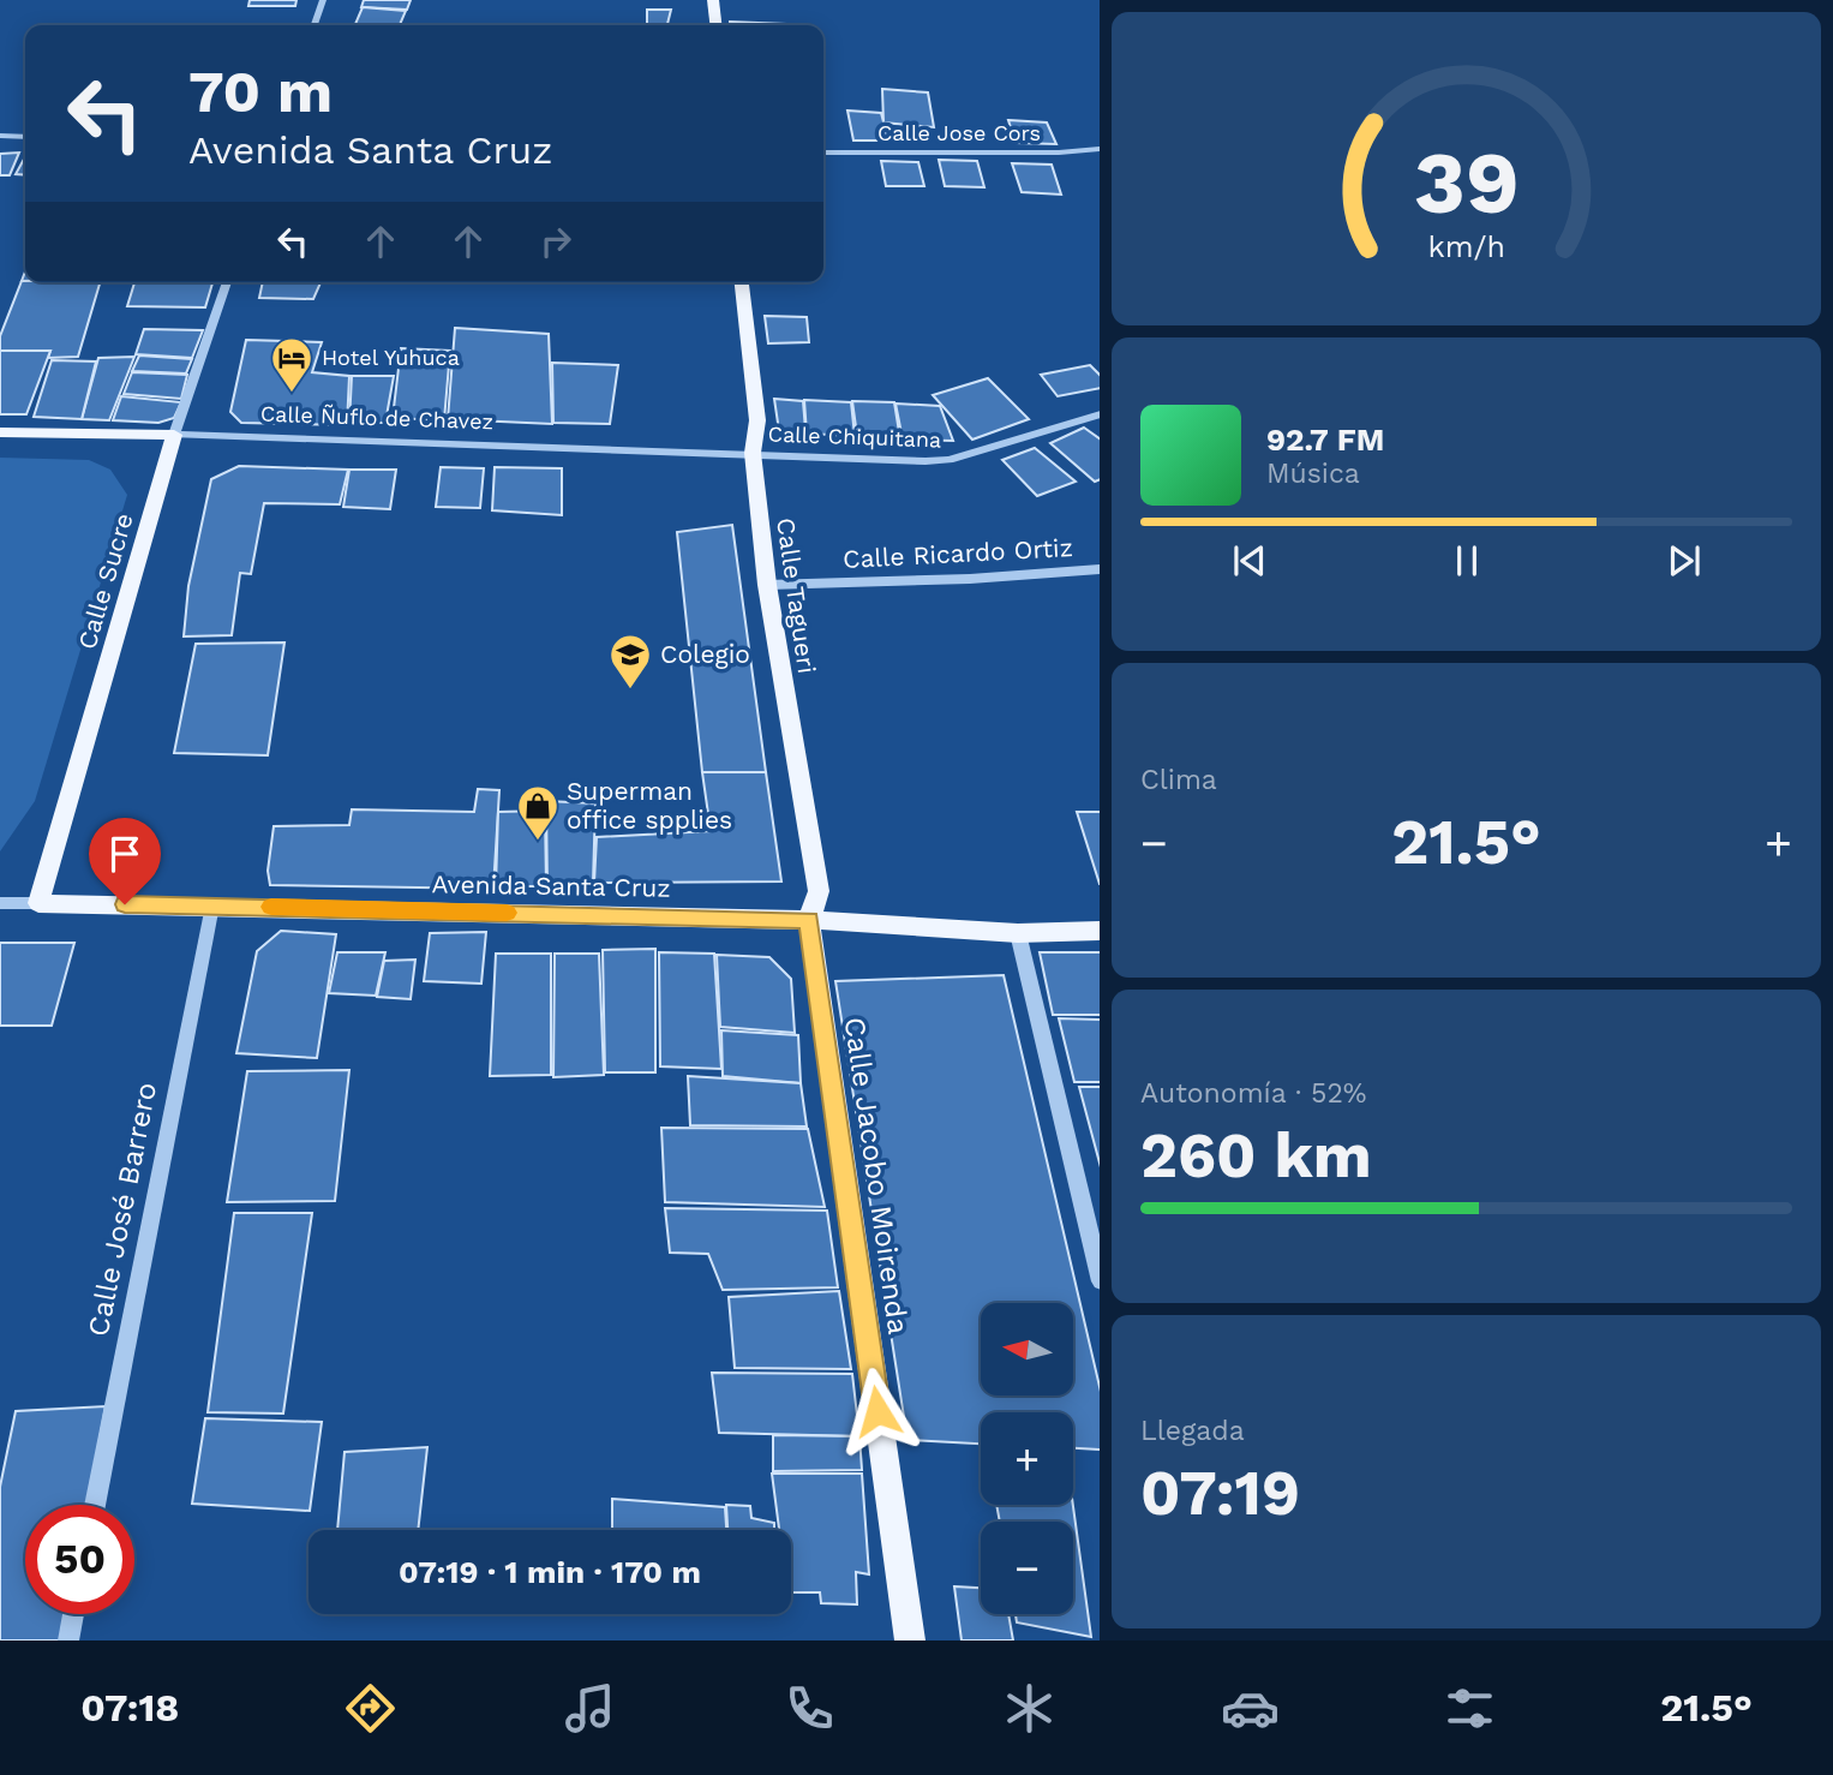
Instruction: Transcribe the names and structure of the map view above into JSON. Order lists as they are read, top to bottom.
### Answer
{
  "streets": {
    "main road": [
      "Calle Ñuflo de Chavez",
      "Calle Sucre",
      "Calle Tagueri",
      "Avenida Santa Cruz",
      "Calle Jacobo Moirenda"
    ],
    "street": [
      "Calle Jose Cors",
      "Calle Chiquitana",
      "Calle Ricardo Ortiz",
      "Calle José Barrero"
    ]
  },
  "crossings": [
    ["Calle Ñuflo de Chavez", "Calle Chiquitana"],
    ["Calle Ñuflo de Chavez", "Calle Sucre"],
    ["Calle Ñuflo de Chavez", "Calle Tagueri"],
    ["Calle Chiquitana", "Calle Tagueri"],
    ["Calle Ricardo Ortiz", "Calle Tagueri"],
    ["Calle Sucre", "Avenida Santa Cruz"],
    ["Calle Tagueri", "Avenida Santa Cruz"],
    ["Calle Tagueri", "Calle Jacobo Moirenda"],
    ["Avenida Santa Cruz", "Calle Jacobo Moirenda"],
    ["Avenida Santa Cruz", "Calle José Barrero"]
  ],
  "places": {
    "hotel": ["Hotel Yuhuca"],
    "school or university": ["Colegio"],
    "shop": ["Superman office spplies"]
  },
  "north": "left",
  "page": {
    "turn": ["70 m", "Avenida Santa Cruz"],
    "song": ["92.7 FM", "Música"],
    "tile": [
      "Clima",
      ["Autonomía · 52%", "260 km"],
      ["Llegada", "07:19"]
    ],
    "heat": ["−", "21.5°", "+"],
    "map_buttons": ["+", "−"],
    "limit": "50",
    "trip": "07:19 · 1 min · 170 m",
    "tabs": ["07:18", "21.5°"],
    "gauge": ["39", "km/h"]
  }
}
